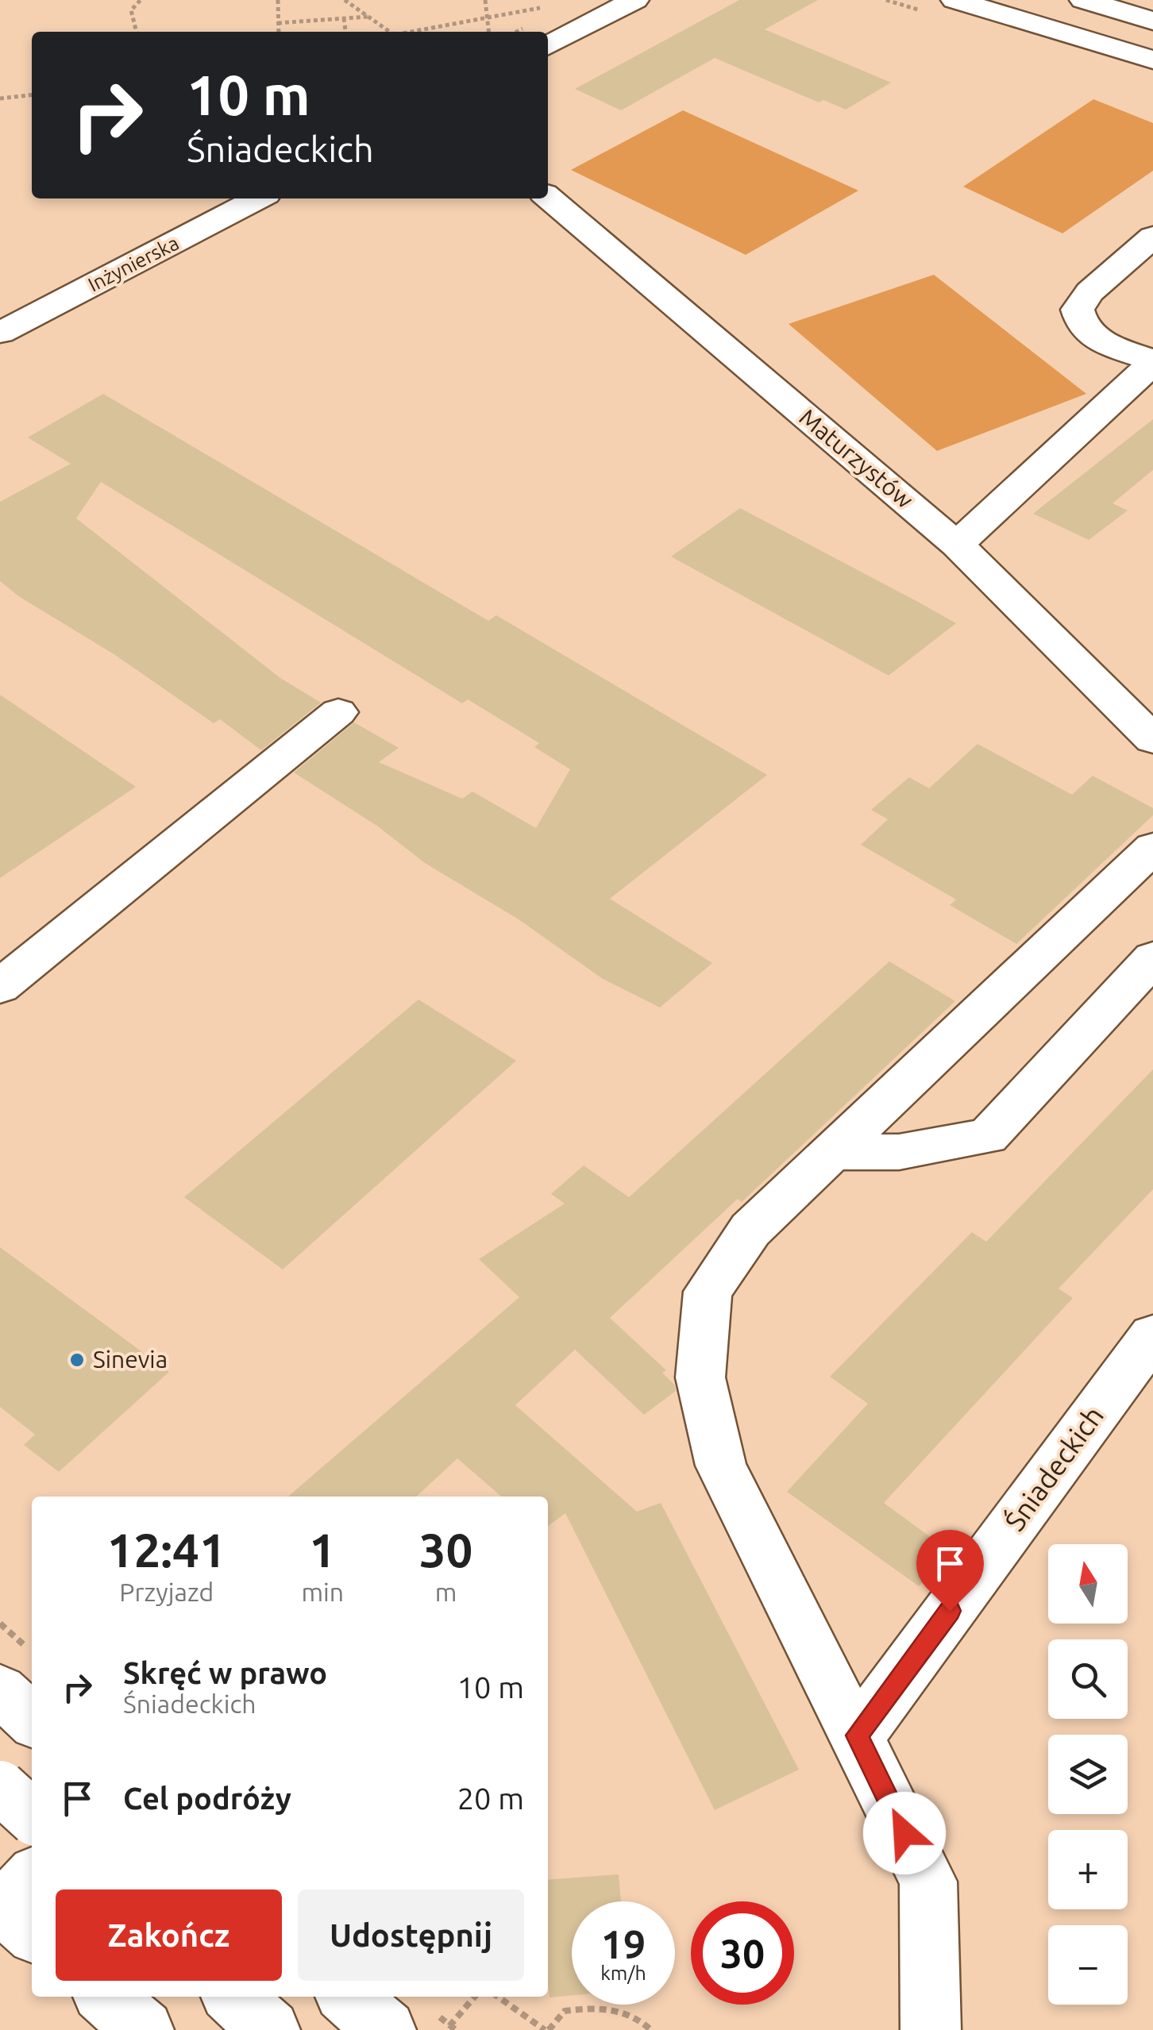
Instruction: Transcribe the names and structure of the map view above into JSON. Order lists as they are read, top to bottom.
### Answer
{
  "streets": {
    "street": ["Inżynierska", "Maturzystów", "Śniadeckich"]
  },
  "places": ["Sinevia"],
  "north": "top",
  "page": {
    "turn": ["10 m", "Śniadeckich"],
    "eta": [
      "12:41",
      "Przyjazd",
      "1",
      "min",
      "30",
      "m"
    ],
    "map_buttons": ["+", "−"],
    "list": [
      {
        "name": "Skręć w prawo",
        "note": "Śniadeckich",
        "value": "10 m"
      },
      {
        "name": "Cel podróży",
        "value": "20 m"
      }
    ],
    "buttons": ["Zakończ", "Udostępnij"],
    "speed": "19 km/h",
    "limit": "30"
  }
}
